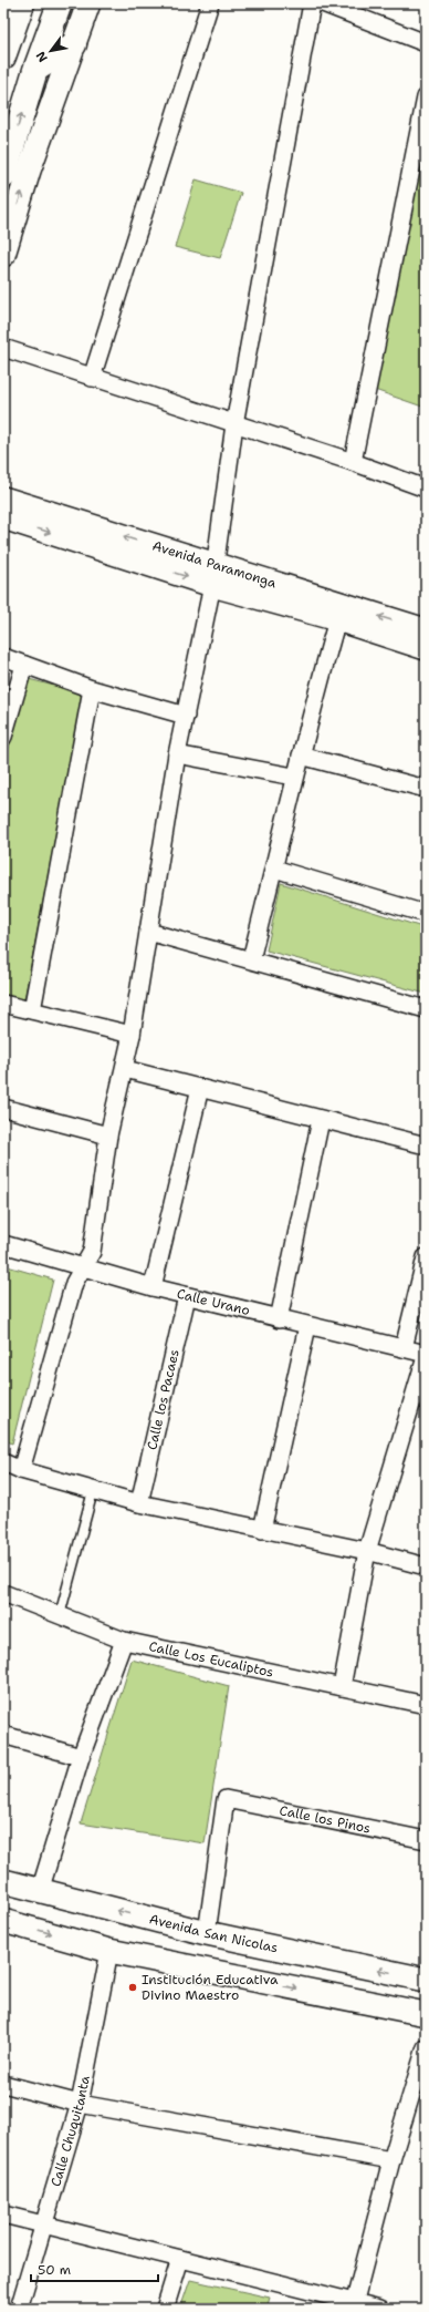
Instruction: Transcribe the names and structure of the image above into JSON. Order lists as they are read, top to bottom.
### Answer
{
  "streets": {
    "street": [
      "Avenida Paramonga",
      "Calle Urano",
      "Calle los Pacaes",
      "Calle Los Eucaliptos",
      "Calle los Pinos",
      "Avenida San Nicolas",
      "Calle Chuquitanta"
    ]
  },
  "crossings": [
    ["Calle Urano", "Calle los Pacaes"],
    ["Calle los Pinos", "Avenida San Nicolas"]
  ],
  "places": ["Institución Educativa Divino Maestro"],
  "scale_bar": "50 m",
  "north": "bottom left"
}
